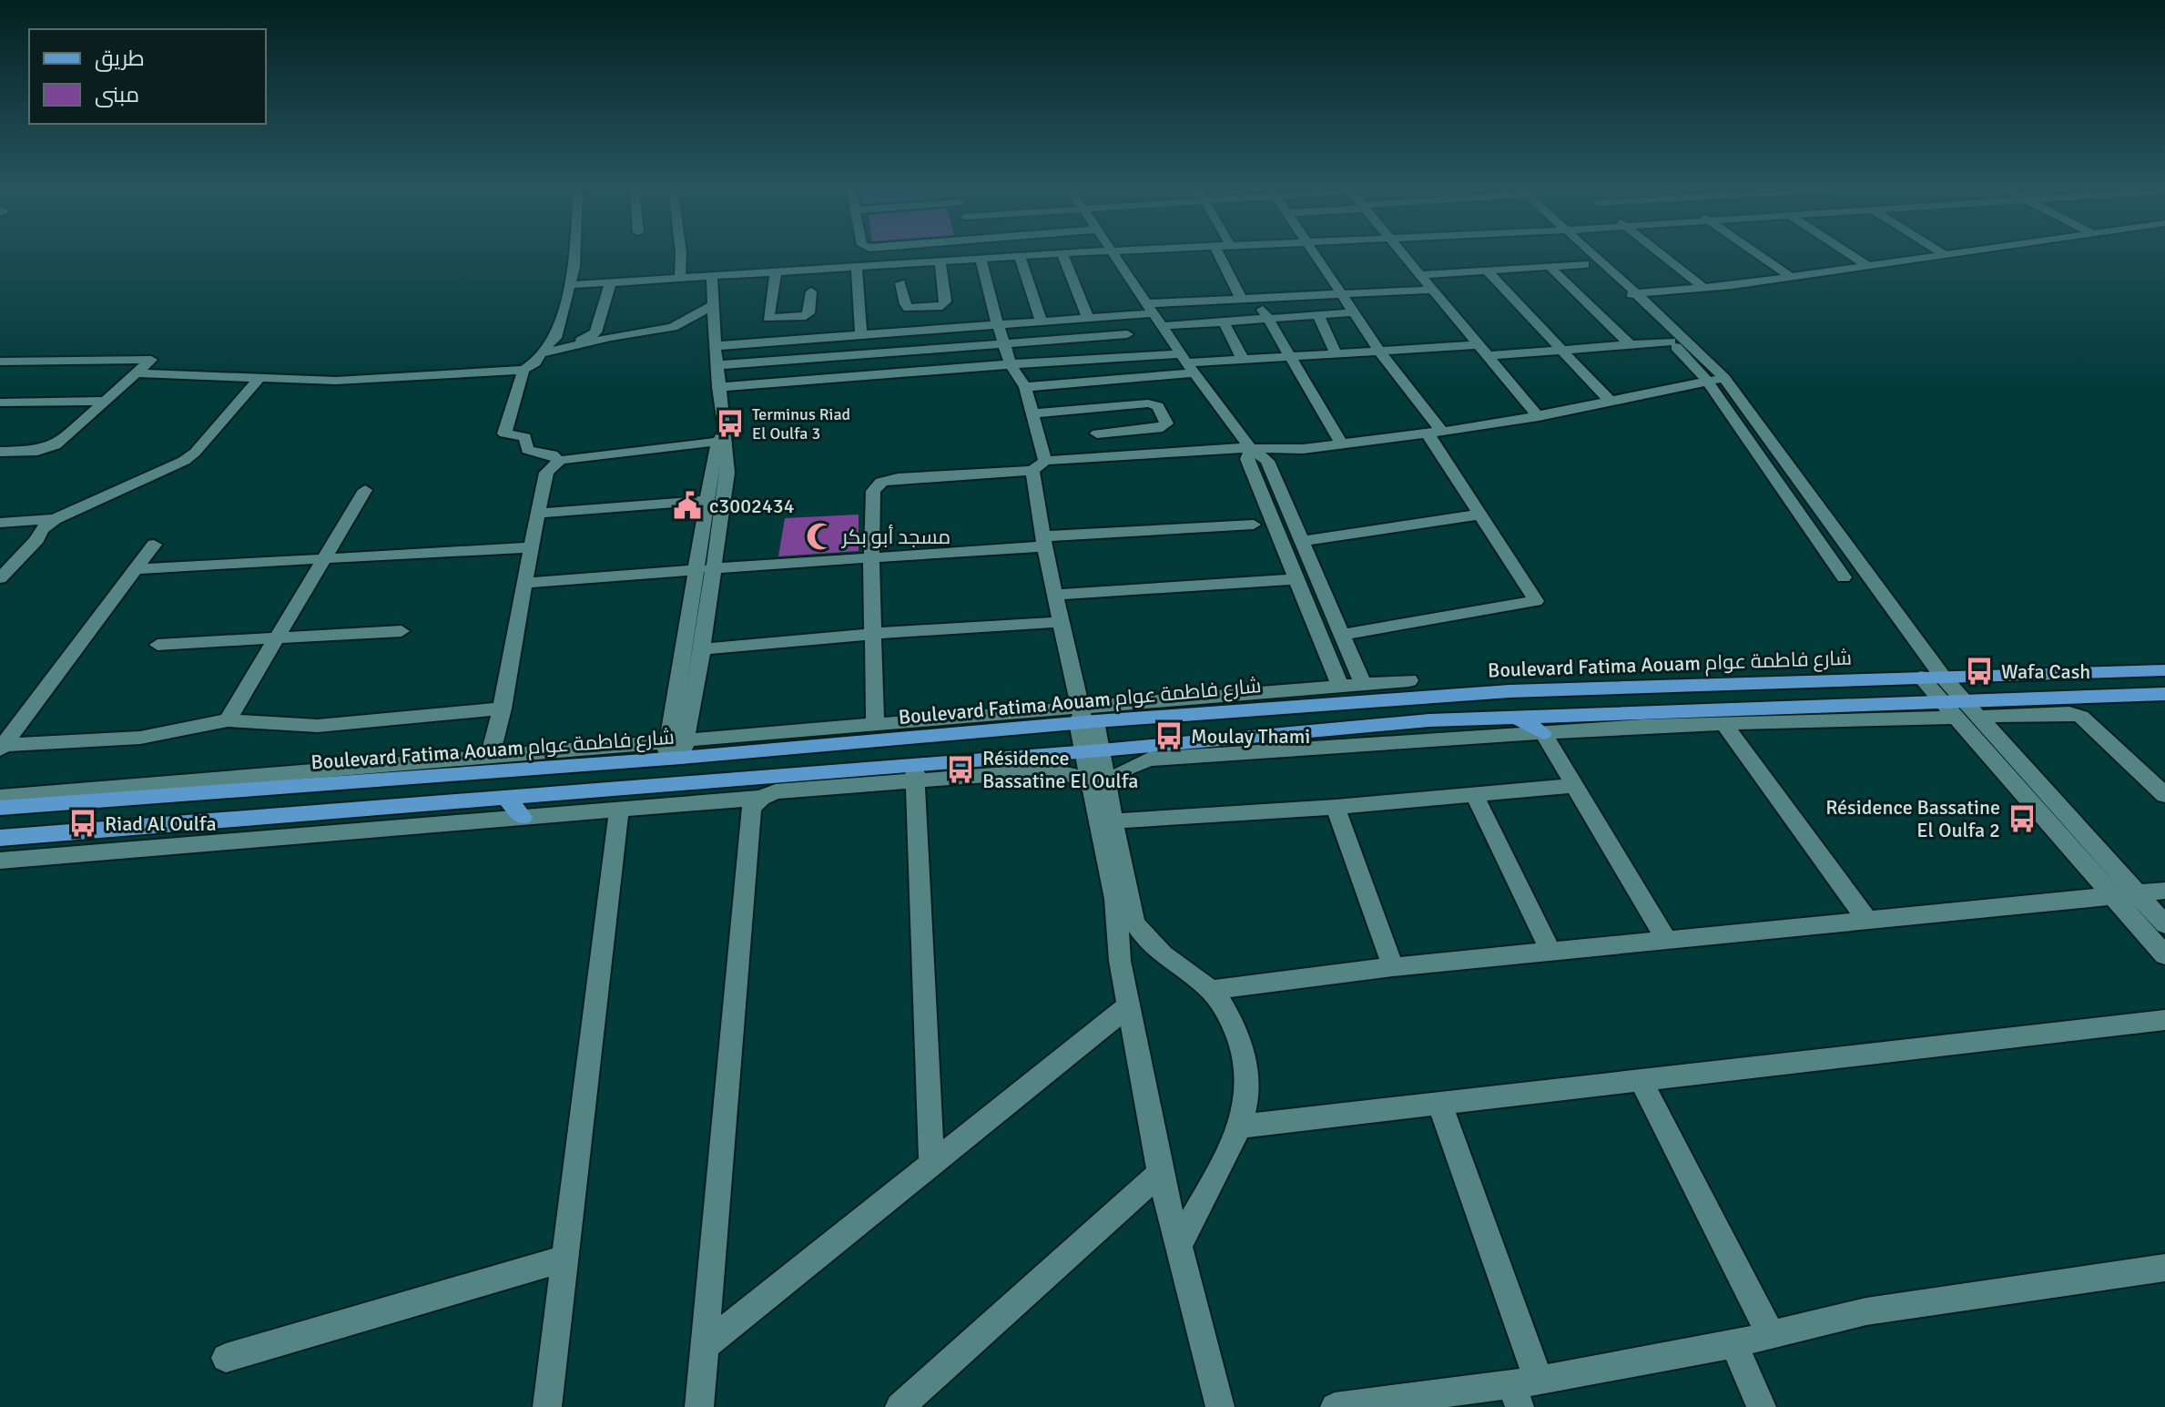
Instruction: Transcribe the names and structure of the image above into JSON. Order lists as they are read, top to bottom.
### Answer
{
  "streets": {
    "main road": ["Boulevard Fatima Aouam شارع فاطمة عوام"]
  },
  "places": {
    "bus stop": [
      "Terminus Riad El Oulfa 3",
      "Wafa Cash",
      "Moulay Thami",
      "Résidence Bassatine El Oulfa",
      "Résidence Bassatine El Oulfa 2",
      "Riad Al Oulfa"
    ],
    "public building": ["c3002434"],
    "mosque": ["مسجد أبو بكر"]
  },
  "legend": ["طريق", "مبنى"]
}
